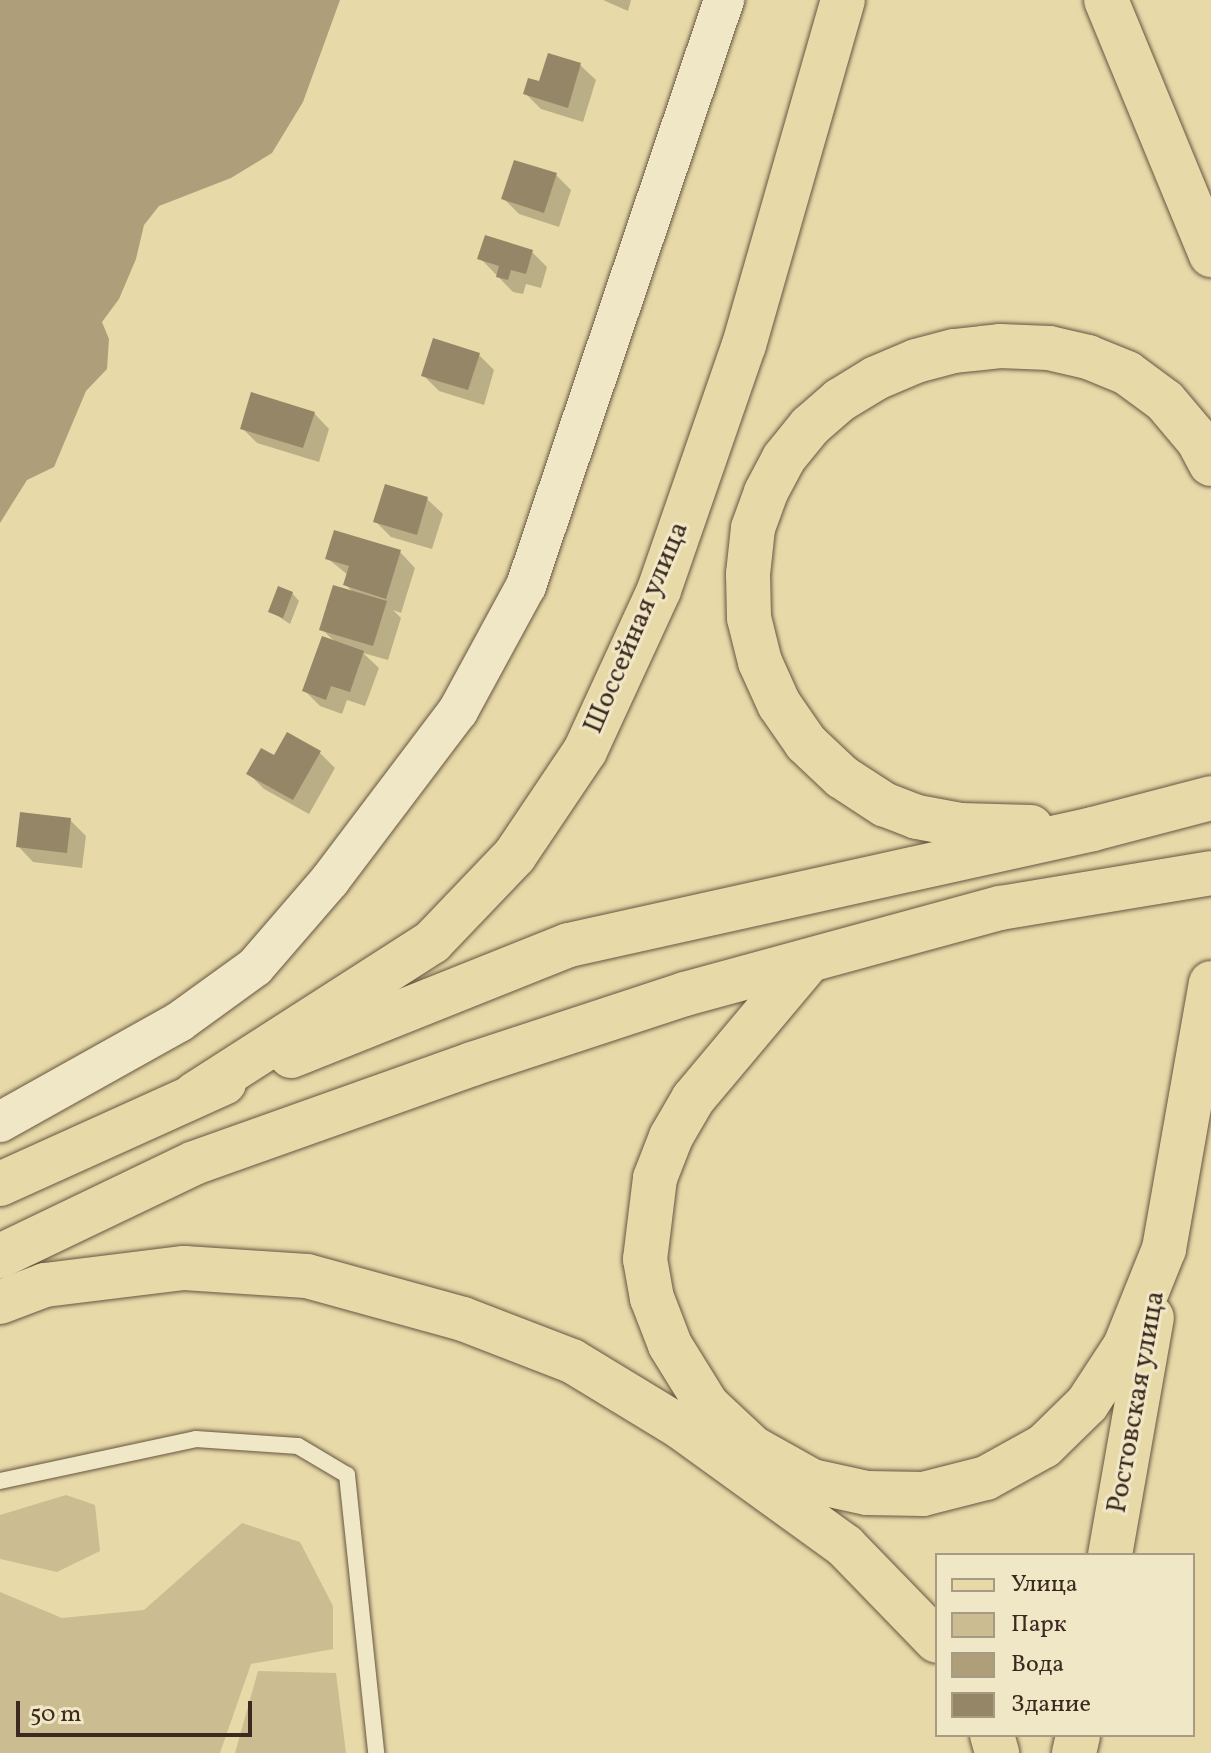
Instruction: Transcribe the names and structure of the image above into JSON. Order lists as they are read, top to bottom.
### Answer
{
  "streets": {
    "main road": ["Шоссейная улица", "Ростовская улица"]
  },
  "legend": [
    "Улица",
    "Парк",
    "Вода",
    "Здание"
  ],
  "scale_bar": "50 m"
}
